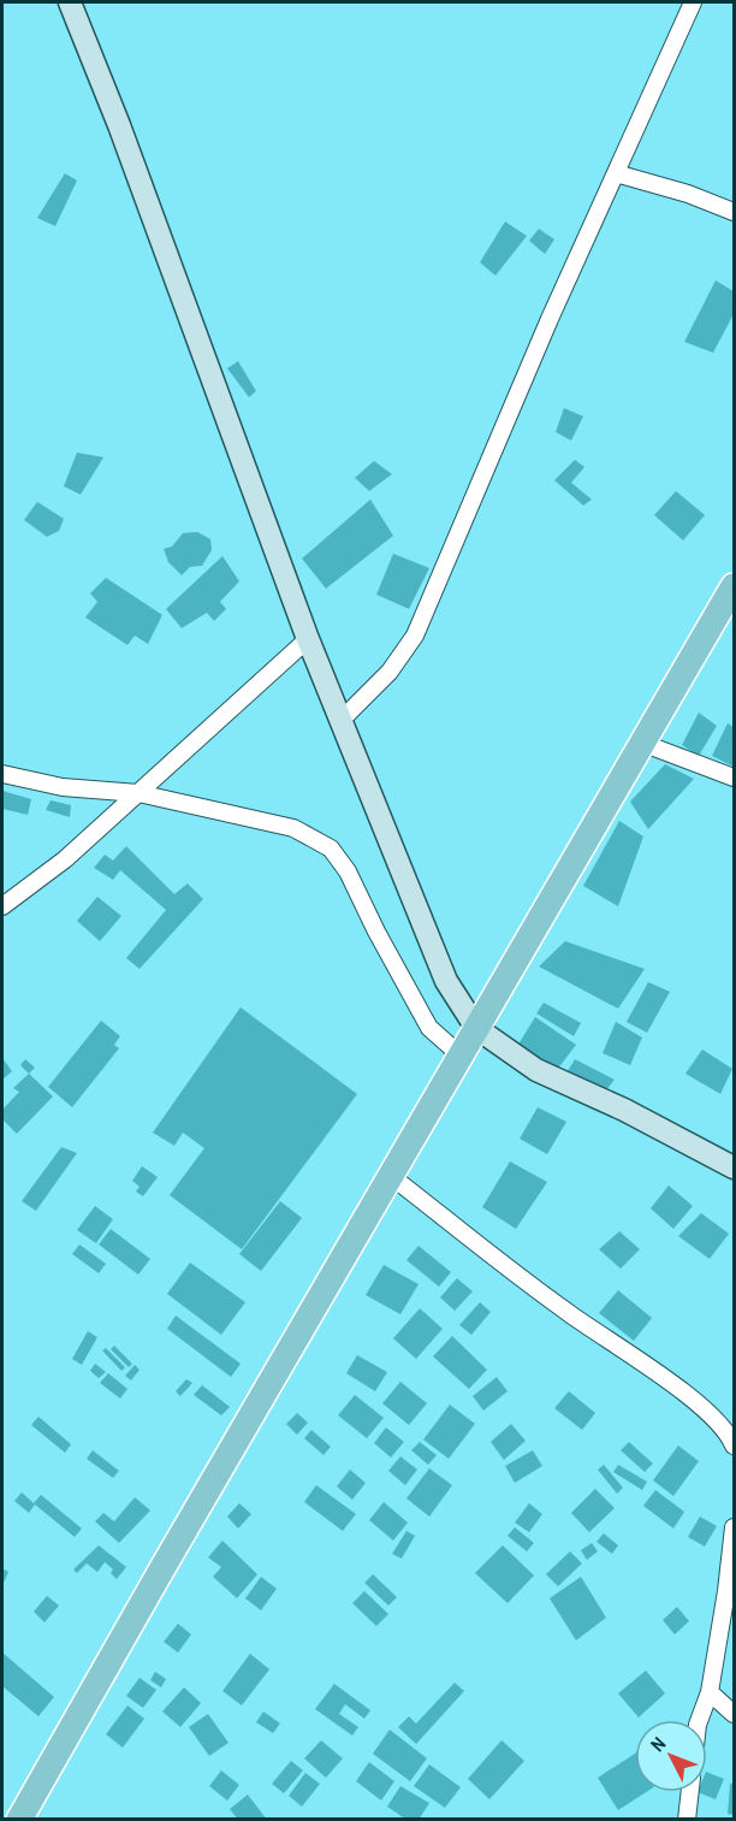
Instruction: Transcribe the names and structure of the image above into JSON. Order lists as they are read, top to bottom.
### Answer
{
  "north": "top left"
}
